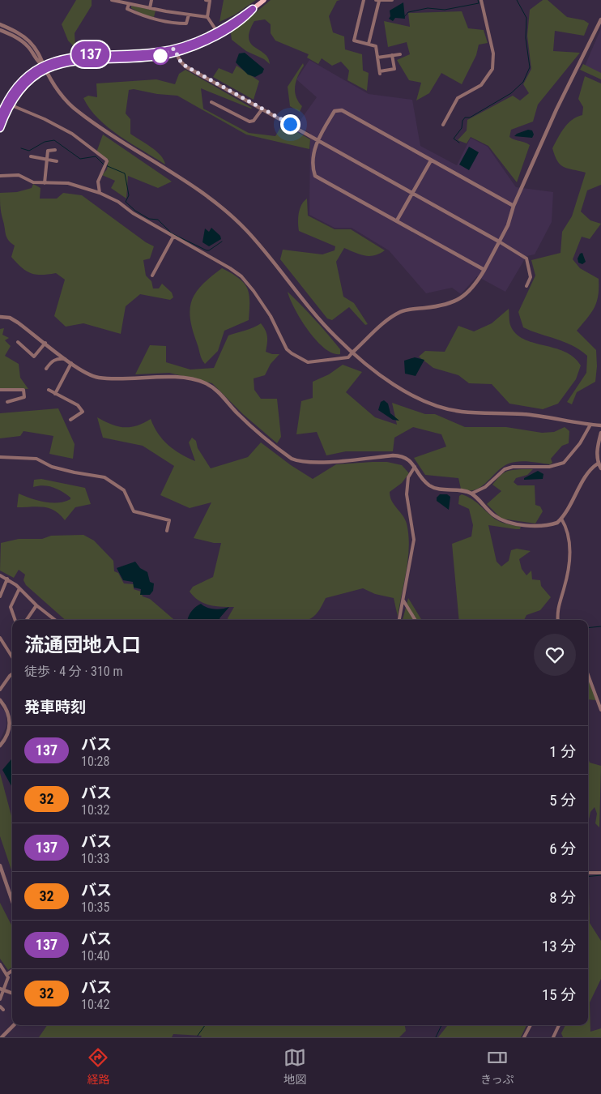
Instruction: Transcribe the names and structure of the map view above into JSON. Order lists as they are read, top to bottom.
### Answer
{
  "lines": ["bus line 137"],
  "page": {
    "on_map": "137",
    "heading": [
      ["流通団地入口", "徒歩 · 4 分 · 310 m"],
      "発車時刻"
    ],
    "list": [
      {
        "mark": "137",
        "name": "バス",
        "note": "10:28",
        "value": "1 分"
      },
      {
        "mark": "32",
        "name": "バス",
        "note": "10:32",
        "value": "5 分"
      },
      {
        "mark": "137",
        "name": "バス",
        "note": "10:33",
        "value": "6 分"
      },
      {
        "mark": "32",
        "name": "バス",
        "note": "10:35",
        "value": "8 分"
      },
      {
        "mark": "137",
        "name": "バス",
        "note": "10:40",
        "value": "13 分"
      },
      {
        "mark": "32",
        "name": "バス",
        "note": "10:42",
        "value": "15 分"
      }
    ],
    "tabs": ["経路", "地図", "きっぷ"]
  }
}
